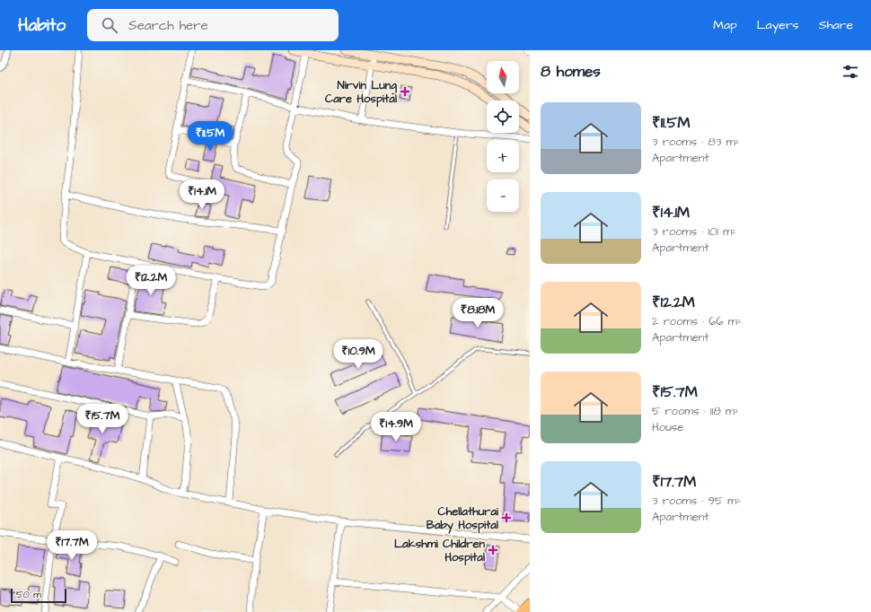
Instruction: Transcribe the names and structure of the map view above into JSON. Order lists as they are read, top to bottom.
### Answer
{
  "places": {
    "health": ["Nirvin Lung Care Hospital", "Chellathurai Baby Hospital", "Lakshmi Children Hospital"]
  },
  "scale_bar": "50 m",
  "north": "top",
  "page": {
    "header": "Habito",
    "search": "Search here",
    "nav": ["Map", "Layers", "Share"],
    "heading": "8 homes",
    "map_buttons": ["+", "−"],
    "list": [
      {
        "name": "₹11.5M",
        "note": "3 rooms · 83 m² · Apartment"
      },
      {
        "name": "₹14.1M",
        "note": "3 rooms · 101 m² · Apartment"
      },
      {
        "name": "₹12.2M",
        "note": "2 rooms · 66 m² · Apartment"
      },
      {
        "name": "₹15.7M",
        "note": "5 rooms · 118 m² · House"
      },
      {
        "name": "₹17.7M",
        "note": "3 rooms · 95 m² · Apartment"
      }
    ],
    "price": [
      "₹11.5M",
      "₹14.1M",
      "₹12.2M",
      "₹8.18M",
      "₹10.9M",
      "₹15.7M",
      "₹14.9M",
      "₹17.7M"
    ],
    "scale": "50 m"
  }
}
